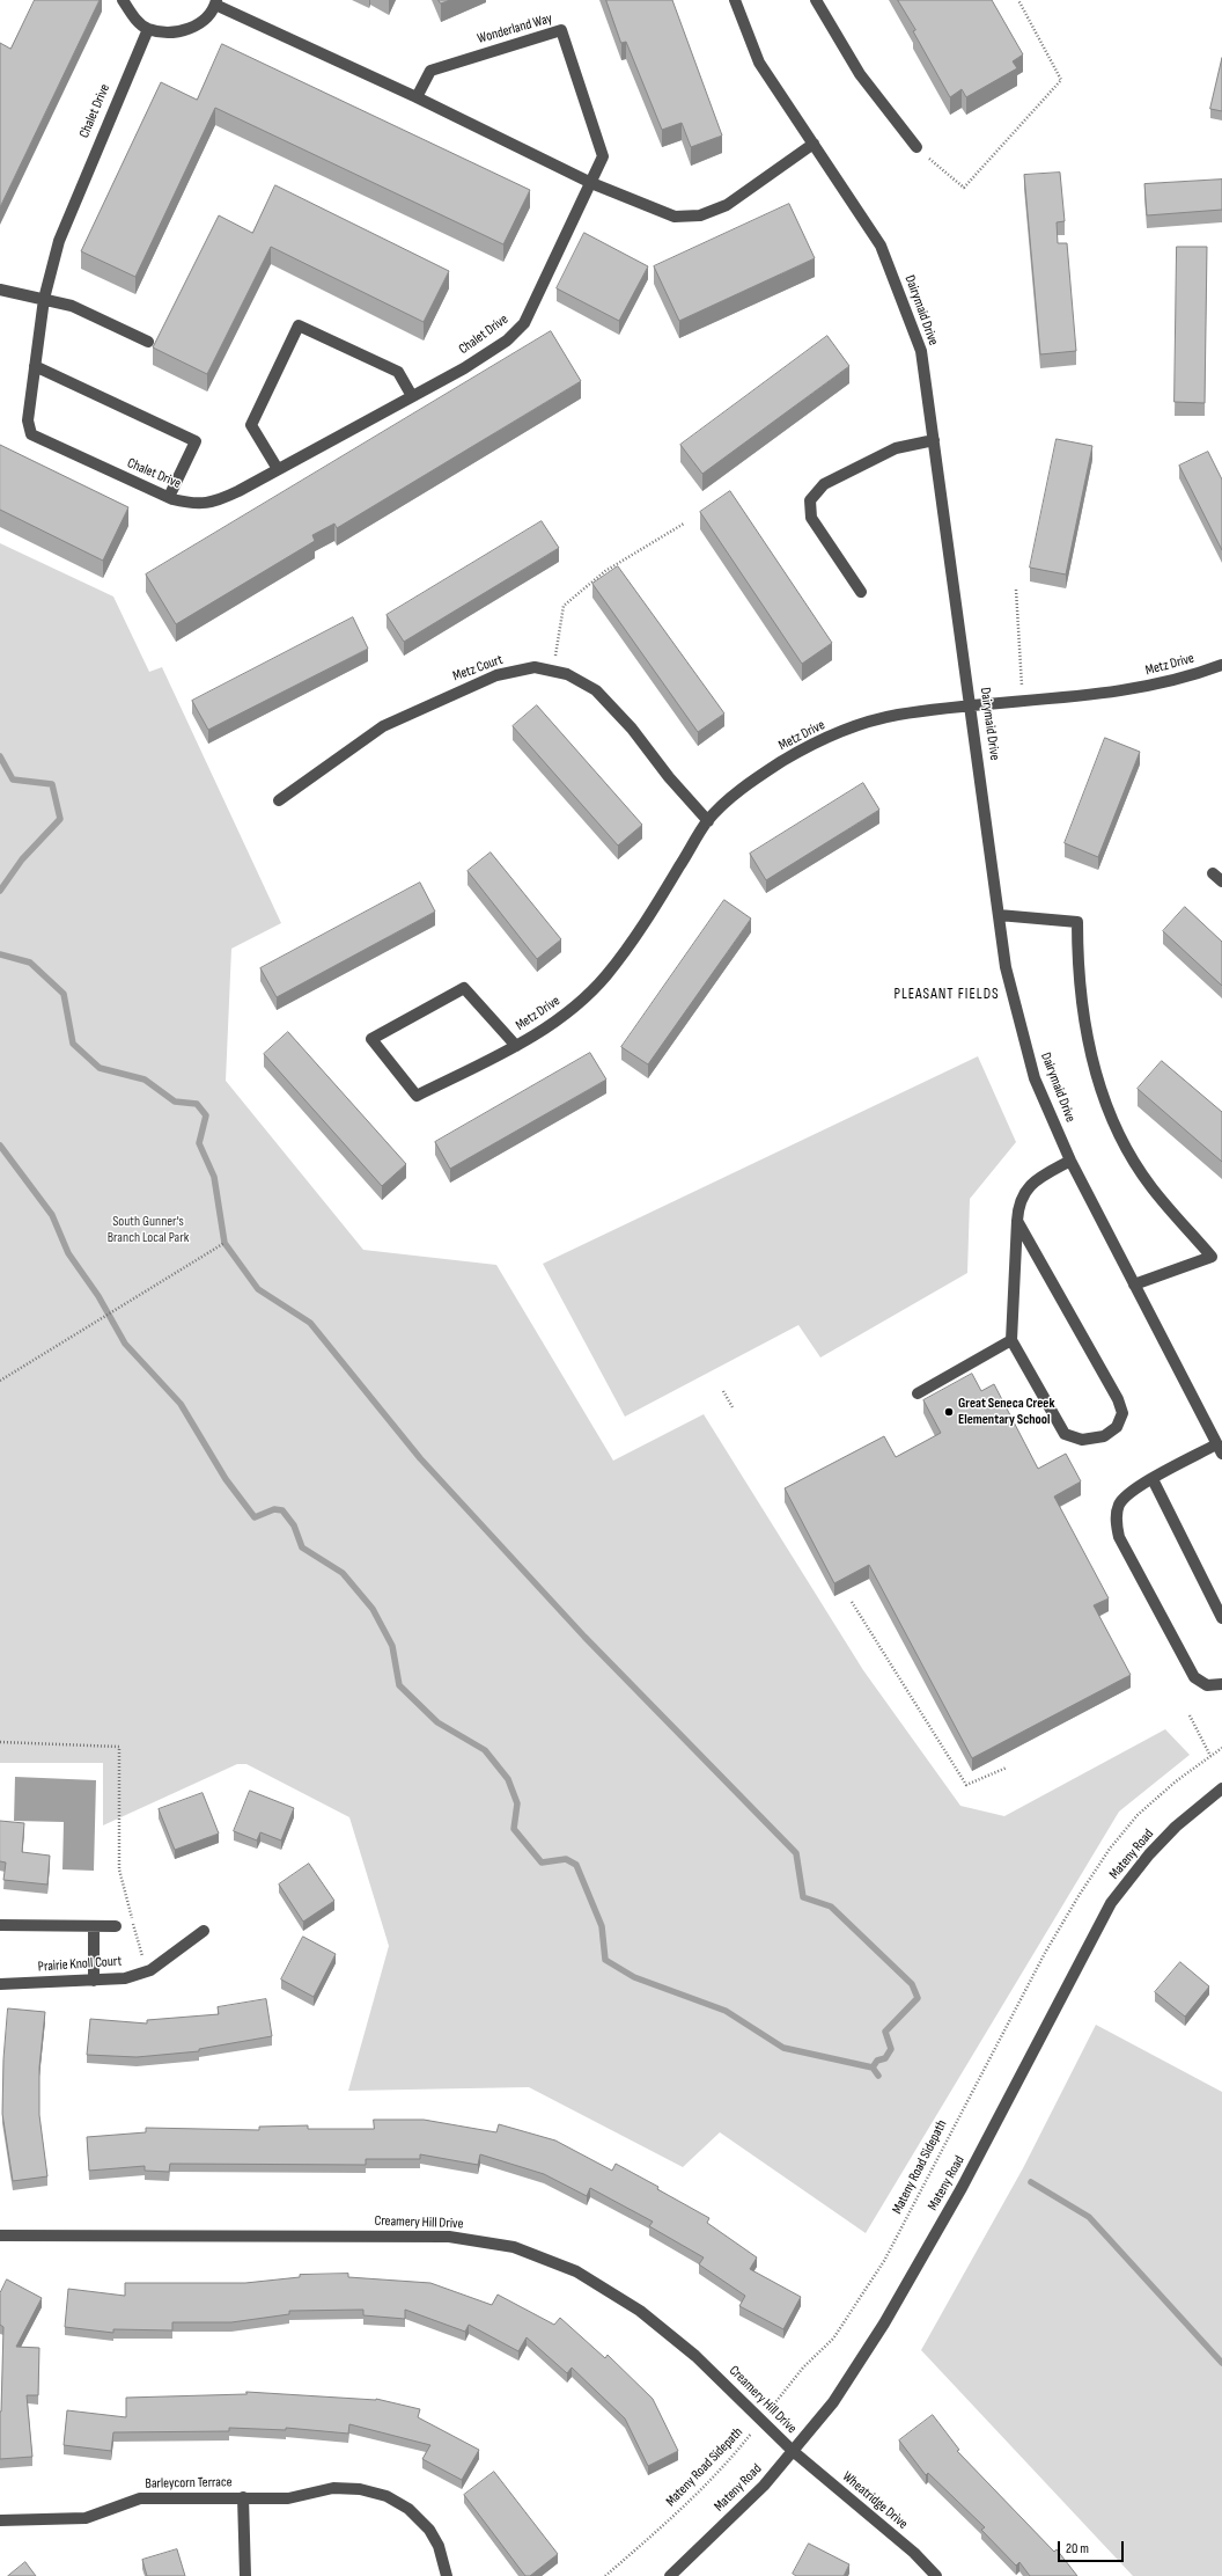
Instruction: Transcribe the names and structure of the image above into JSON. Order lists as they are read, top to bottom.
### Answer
{
  "streets": {
    "street": [
      "Wonderland Way",
      "Chalet Drive",
      "Dairymaid Drive",
      "Metz Drive",
      "Metz Court",
      "Mateny Road",
      "Prairie Knoll Court",
      "Creamery Hill Drive",
      "Barleycorn Terrace",
      "Wheatridge Drive"
    ],
    "path": ["Mateny Road Sidepath"]
  },
  "crossings": [
    ["Wonderland Way", "Chalet Drive"],
    ["Dairymaid Drive", "Metz Drive"],
    ["Metz Drive", "Metz Court"],
    ["Mateny Road", "Creamery Hill Drive"],
    ["Mateny Road", "Wheatridge Drive"],
    ["Mateny Road Sidepath", "Creamery Hill Drive"],
    ["Creamery Hill Drive", "Wheatridge Drive"]
  ],
  "districts": ["PLEASANT FIELDS"],
  "parks": ["South Gunner's Branch Local Park"],
  "places": ["Great Seneca Creek Elementary School"],
  "scale_bar": "20 m"
}
